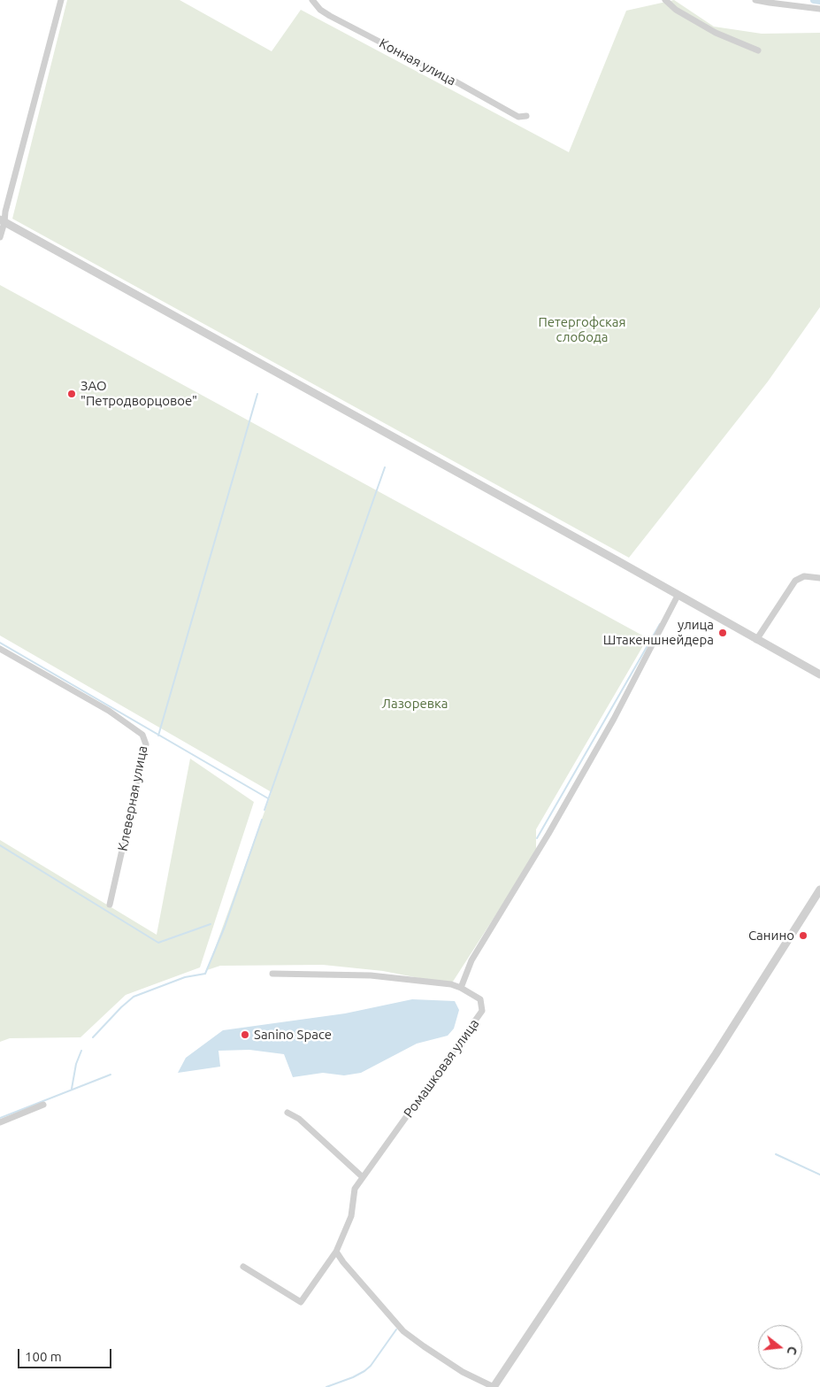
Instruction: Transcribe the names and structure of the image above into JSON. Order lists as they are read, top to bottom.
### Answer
{
  "streets": {
    "street": ["Конная улица", "Клеверная улица", "Ромашковая улица"]
  },
  "parks": ["Петергофская слобода", "Лазоревка"],
  "places": [
    "ЗАО \"Петродворцовое\"",
    "улица Штакеншнейдера",
    "Санино",
    "Sanino Space"
  ],
  "scale_bar": "100 m",
  "north": "right"
}
